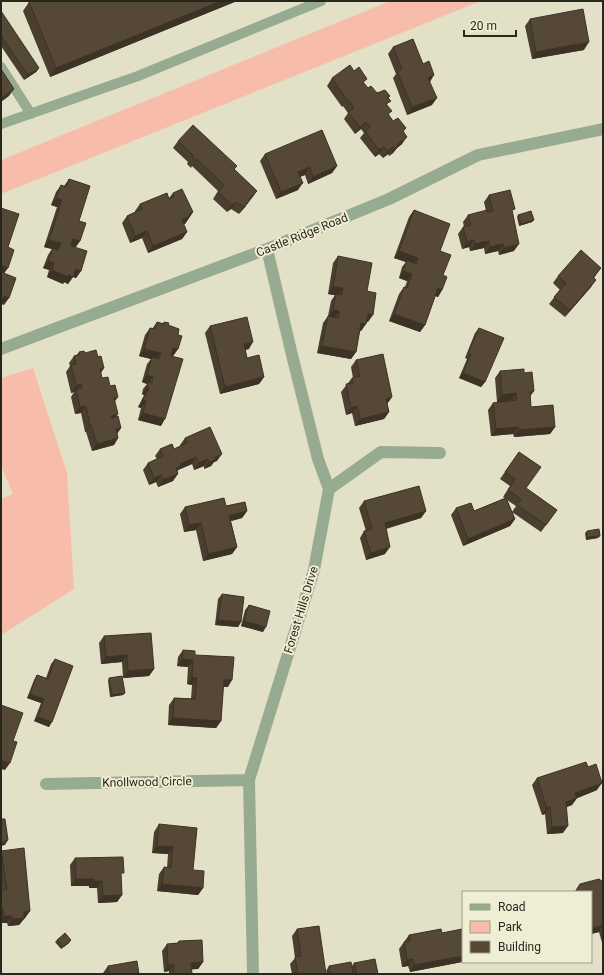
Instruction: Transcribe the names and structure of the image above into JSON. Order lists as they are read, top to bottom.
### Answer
{
  "streets": {
    "street": ["Castle Ridge Road", "Forest Hills Drive", "Knollwood Circle"]
  },
  "crossings": [
    ["Castle Ridge Road", "Forest Hills Drive"],
    ["Forest Hills Drive", "Knollwood Circle"]
  ],
  "legend": ["Road", "Park", "Building"],
  "scale_bar": "20 m"
}
